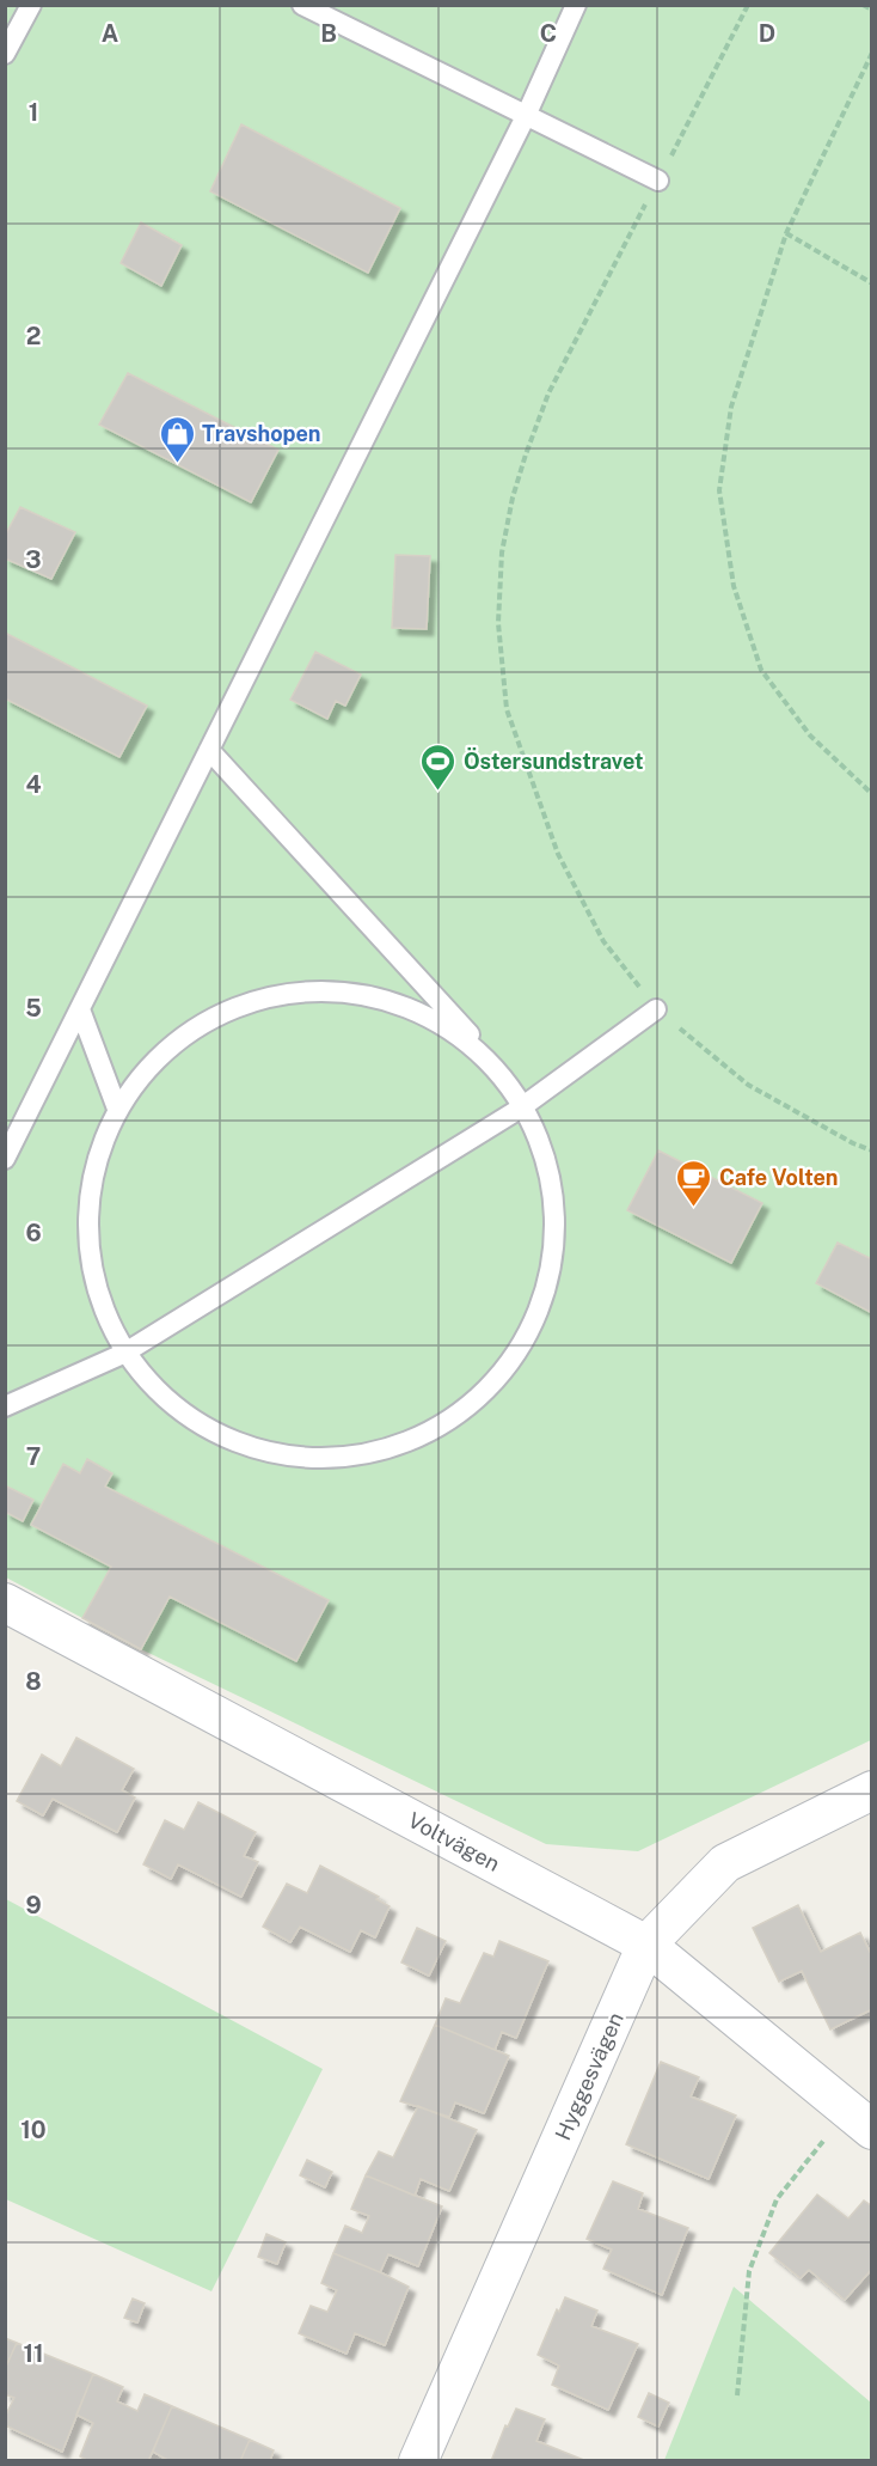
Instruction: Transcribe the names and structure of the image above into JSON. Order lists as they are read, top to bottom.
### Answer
{
  "streets": {
    "street": ["Voltvägen", "Hyggesvägen"]
  },
  "crossings": [
    ["Voltvägen", "Hyggesvägen"]
  ],
  "places": {
    "shop": ["Travshopen"],
    "sports": ["Östersundstravet"],
    "cafe": ["Cafe Volten"]
  },
  "grid": {
    "columns": [
      "A",
      "B",
      "C",
      "D"
    ],
    "rows": [
      "1",
      "2",
      "3",
      "4",
      "5",
      "6",
      "7",
      "8",
      "9",
      "10",
      "11"
    ]
  }
}
